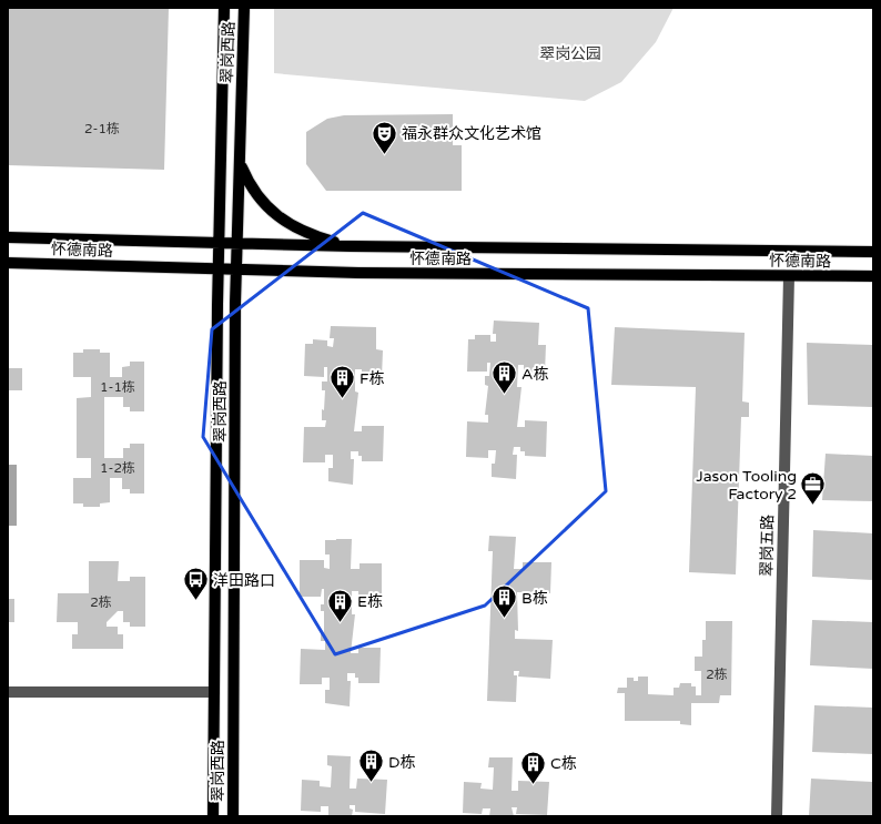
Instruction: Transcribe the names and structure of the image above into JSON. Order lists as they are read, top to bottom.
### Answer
{
  "streets": {
    "main road": ["翠岗西路", "怀德南路"],
    "street": ["翠岗五路"]
  },
  "crossings": [
    ["翠岗西路", "怀德南路"],
    ["怀德南路", "翠岗五路"]
  ],
  "parks": ["翠岗公园"],
  "places": {
    "theatre": ["福永群众文化艺术馆"],
    "building": [
      "A栋",
      "F栋",
      "B栋",
      "E栋",
      "D栋",
      "C栋"
    ],
    "office": ["Jason Tooling Factory 2"],
    "bus stop": ["洋田路口"]
  },
  "house_numbers": [
    "2-1栋",
    "1-1栋",
    "1-2栋",
    "2栋",
    "2栋"
  ]
}
